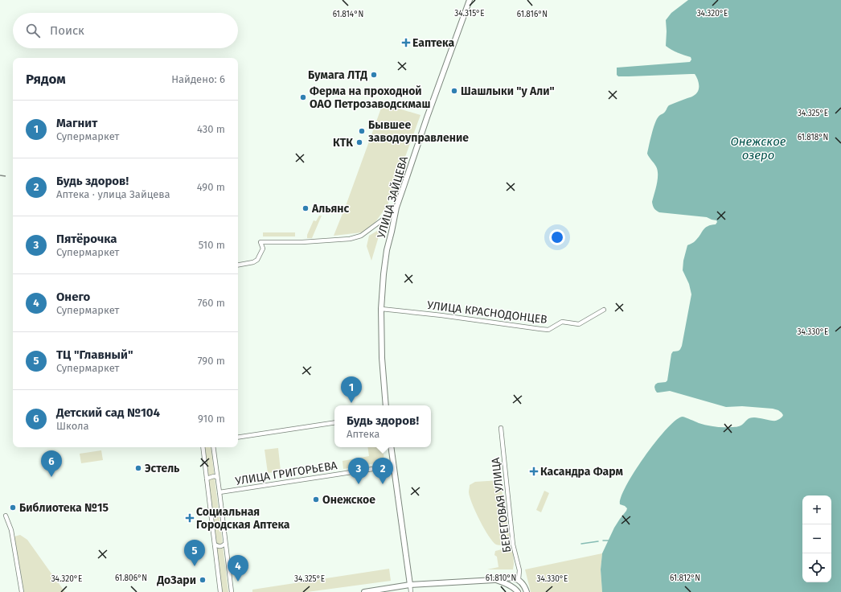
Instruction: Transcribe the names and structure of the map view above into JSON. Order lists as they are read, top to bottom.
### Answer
{
  "streets": {
    "main road": ["УЛИЦА ЗАЙЦЕВА"],
    "street": ["УЛИЦА КРАСНОДОНЦЕВ", "УЛИЦА ГРИГОРЬЕВА", "БЕРЕГОВАЯ УЛИЦА"]
  },
  "crossings": [
    ["УЛИЦА ЗАЙЦЕВА", "УЛИЦА КРАСНОДОНЦЕВ"]
  ],
  "water": ["Онежское озеро"],
  "places": {
    "health": ["Еаптека", "Касандра Фарм", "Социальная Городская Аптека"],
    "other": [
      "Бумага ЛТД",
      "Шашлыки \"у Али\"",
      "Ферма на проходной ОАО Петрозаводскмаш",
      "Бывшее заводоуправление",
      "КТК",
      "Альянс",
      "Эстель",
      "Онежское",
      "Библиотека №15",
      "ДоЗари"
    ]
  },
  "page": {
    "search": "Поиск",
    "heading": ["Рядом", "Найдено: 6"],
    "list": [
      {
        "mark": "1",
        "name": "Магнит",
        "note": "Супермаркет",
        "value": "430 m"
      },
      {
        "mark": "2",
        "name": "Будь здоров!",
        "note": "Аптека · улица Зайцева",
        "value": "490 m"
      },
      {
        "mark": "3",
        "name": "Пятёрочка",
        "note": "Супермаркет",
        "value": "510 m"
      },
      {
        "mark": "4",
        "name": "Онего",
        "note": "Супермаркет",
        "value": "760 m"
      },
      {
        "mark": "5",
        "name": "ТЦ \"Главный\"",
        "note": "Супермаркет",
        "value": "790 m"
      },
      {
        "mark": "6",
        "name": "Детский сад №104",
        "note": "Школа",
        "value": "910 m"
      }
    ],
    "pins": [
      "1",
      "6",
      "2",
      "3",
      "5",
      "4"
    ],
    "popup": ["Будь здоров!", "Аптека"],
    "map_buttons": ["+", "−"]
  },
  "coordinates": [
    "34.315°E",
    "34.320°E",
    "61.814°N",
    "61.816°N",
    "34.325°E",
    "61.818°N",
    "34.330°E",
    "61.806°N",
    "61.810°N",
    "61.812°N"
  ]
}
